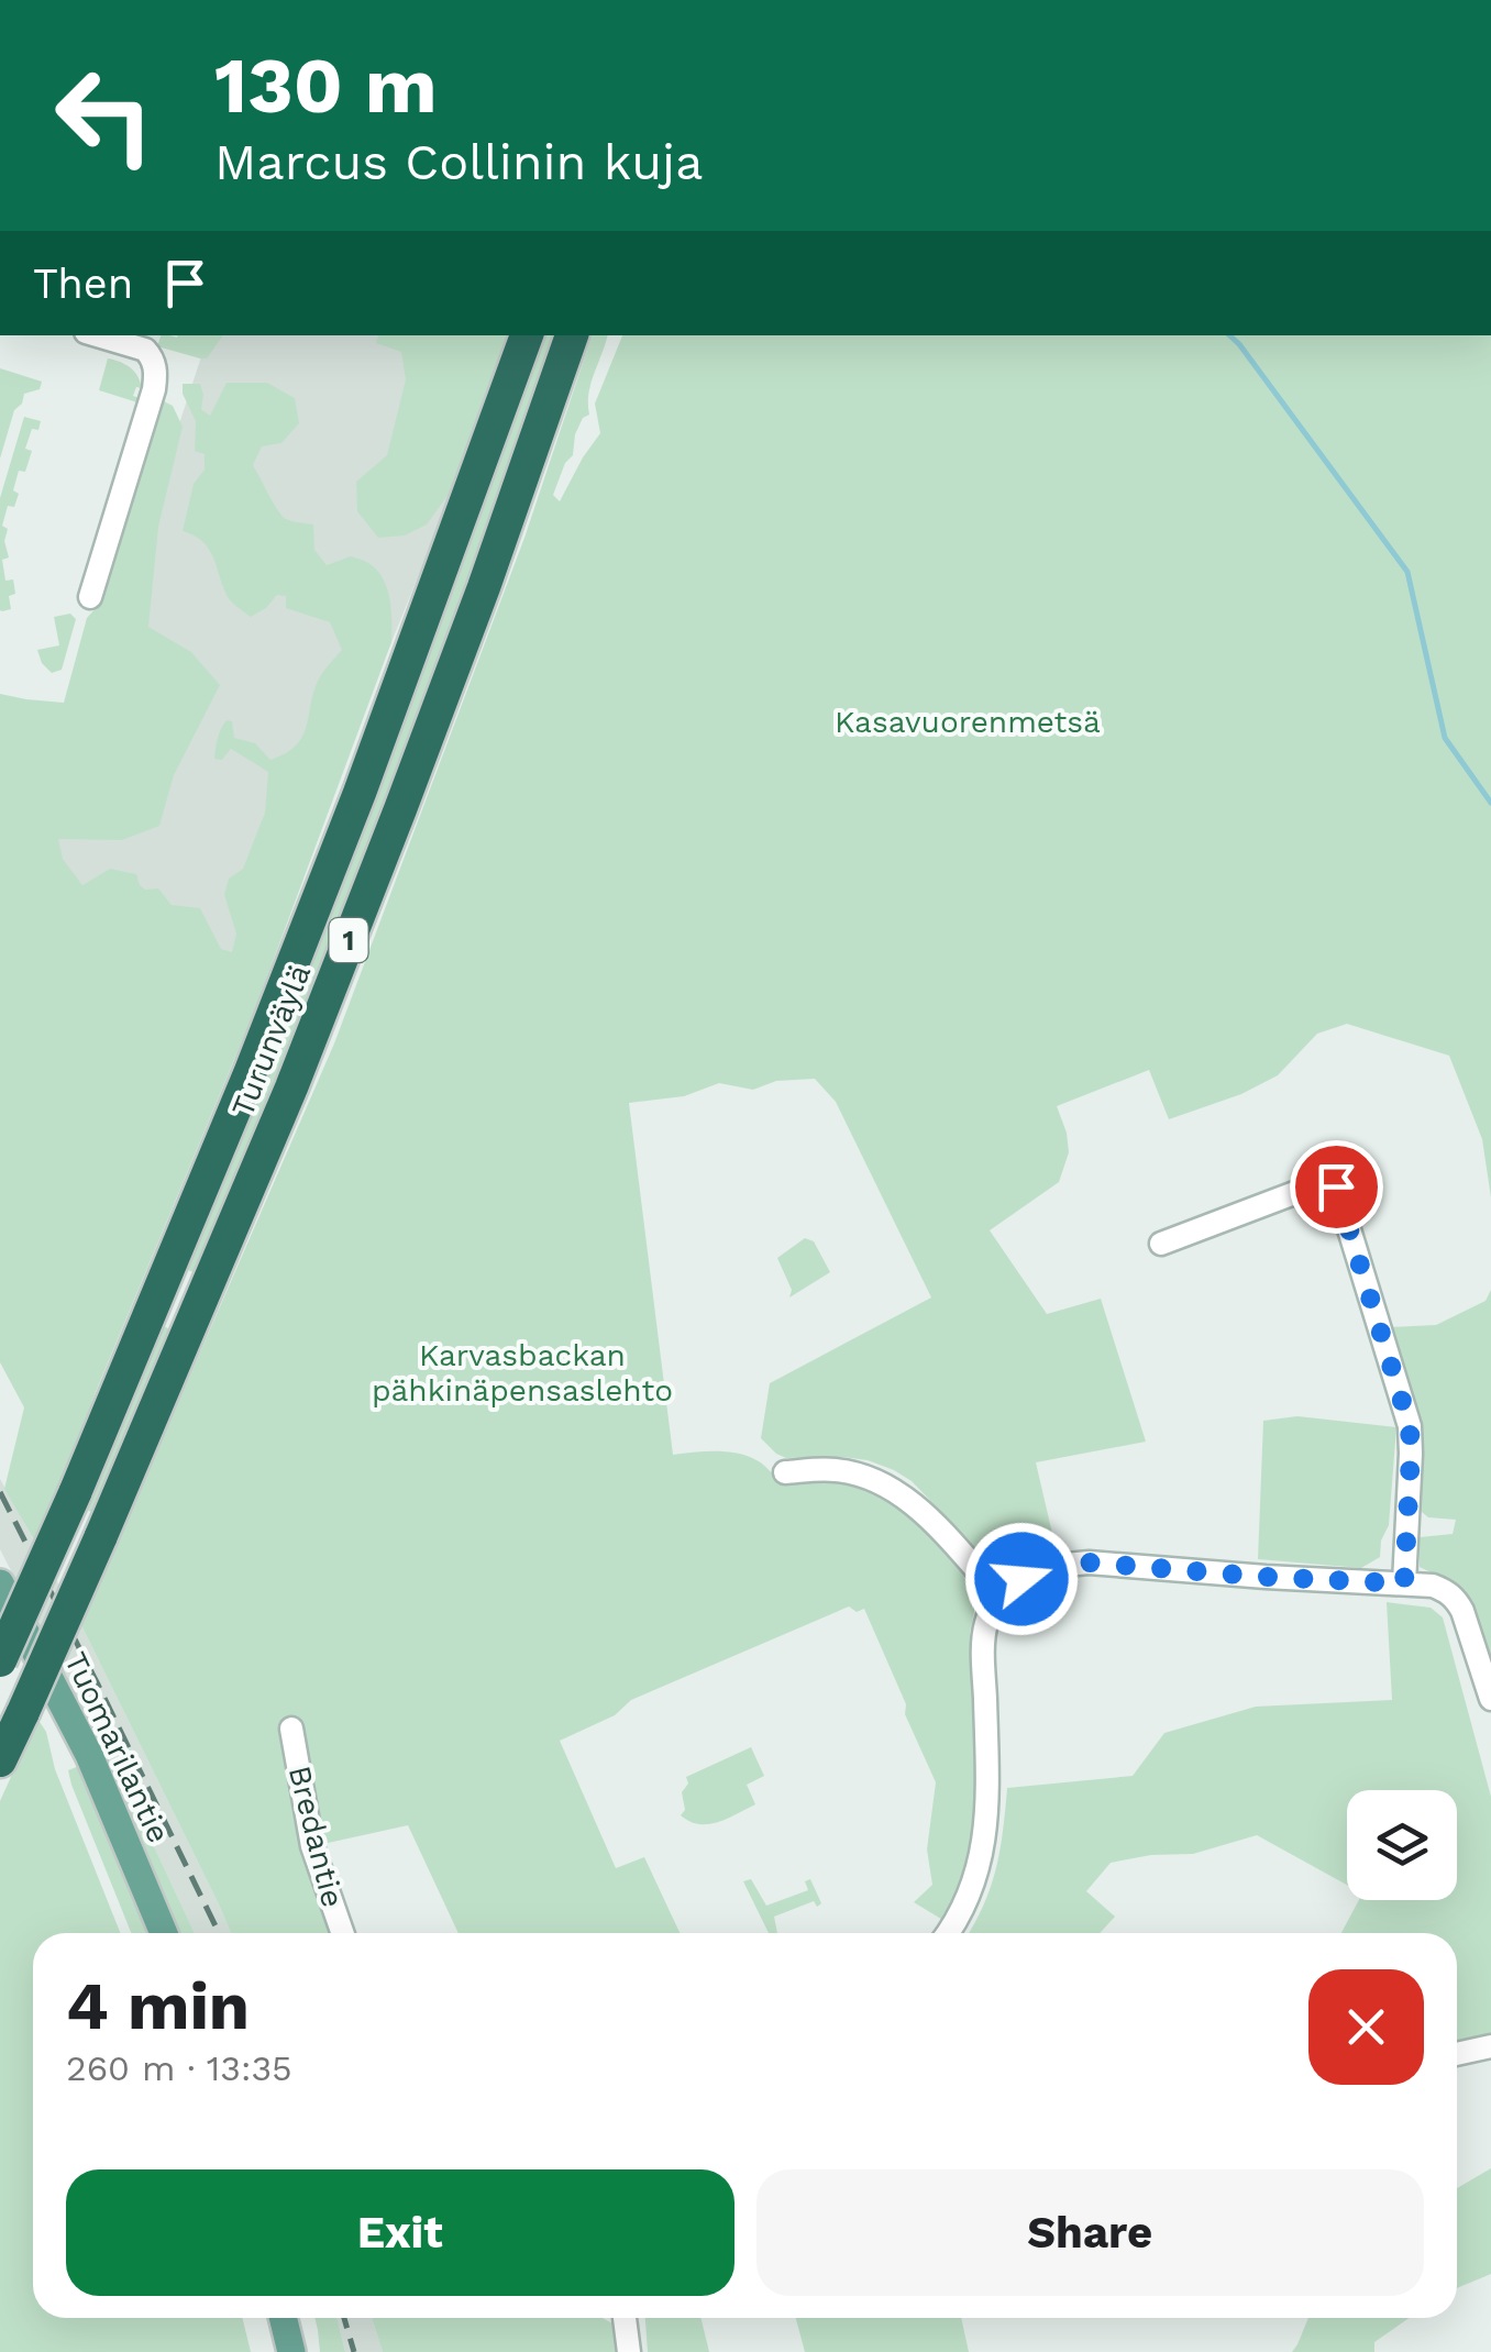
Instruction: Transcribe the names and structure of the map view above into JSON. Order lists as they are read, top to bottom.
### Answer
{
  "streets": {
    "highway": ["1", "Turunväylä"],
    "main road": ["Tuomarilantie"],
    "street": ["Bredantie"]
  },
  "parks": ["Kasavuorenmetsä", "Karvasbackan pähkinäpensaslehto"],
  "page": {
    "turn": ["130 m", "Marcus Collinin kuja"],
    "then": "Then",
    "heading": ["4 min", "260 m · 13:35"],
    "buttons": ["Exit", "Share"]
  }
}
